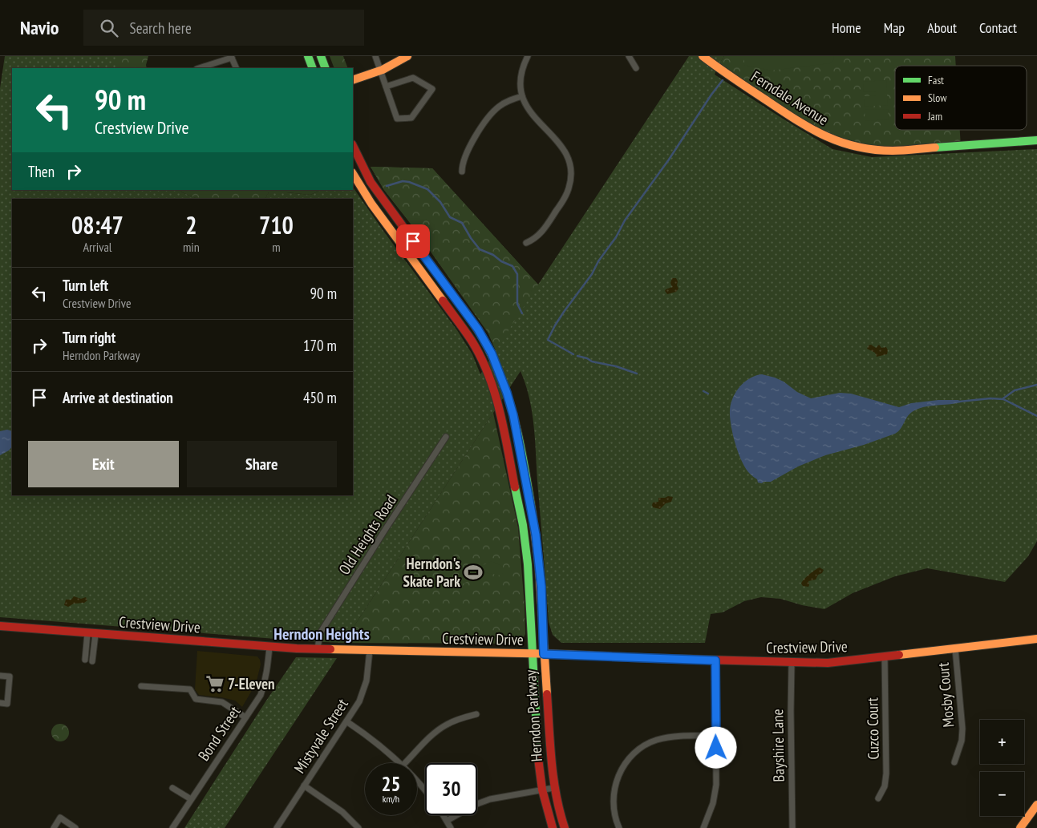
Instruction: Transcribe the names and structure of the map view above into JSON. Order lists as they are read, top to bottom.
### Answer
{
  "streets": {
    "main road": ["Ferndale Avenue", "Crestview Drive", "Herndon Parkway"],
    "street": [
      "Old Heights Road",
      "Mosby Court",
      "Cuzco Court",
      "Bond Street",
      "Mistyvale Street",
      "Bayshire Lane"
    ]
  },
  "crossings": [
    ["Old Heights Road", "Crestview Drive"],
    ["Crestview Drive", "Mosby Court"],
    ["Crestview Drive", "Herndon Parkway"],
    ["Crestview Drive", "Cuzco Court"],
    ["Crestview Drive", "Bond Street"],
    ["Crestview Drive", "Mistyvale Street"],
    ["Crestview Drive", "Bayshire Lane"]
  ],
  "districts": ["Herndon Heights"],
  "places": {
    "sports": ["Herndon's Skate Park"],
    "supermarket": ["7-Eleven"]
  },
  "legend": ["Fast", "Slow", "Jam"],
  "page": {
    "header": "Navio",
    "search": "Search here",
    "nav": [
      "Home",
      "Map",
      "About",
      "Contact"
    ],
    "turn": ["90 m", "Crestview Drive"],
    "then": "Then",
    "eta": [
      "08:47",
      "Arrival",
      "2",
      "min",
      "710",
      "m"
    ],
    "list": [
      {
        "name": "Turn left",
        "note": "Crestview Drive",
        "value": "90 m"
      },
      {
        "name": "Turn right",
        "note": "Herndon Parkway",
        "value": "170 m"
      },
      {
        "name": "Arrive at destination",
        "value": "450 m"
      }
    ],
    "buttons": ["Exit", "Share"],
    "map_buttons": ["+", "−"],
    "speed": "25 km/h",
    "limit": "30"
  }
}
